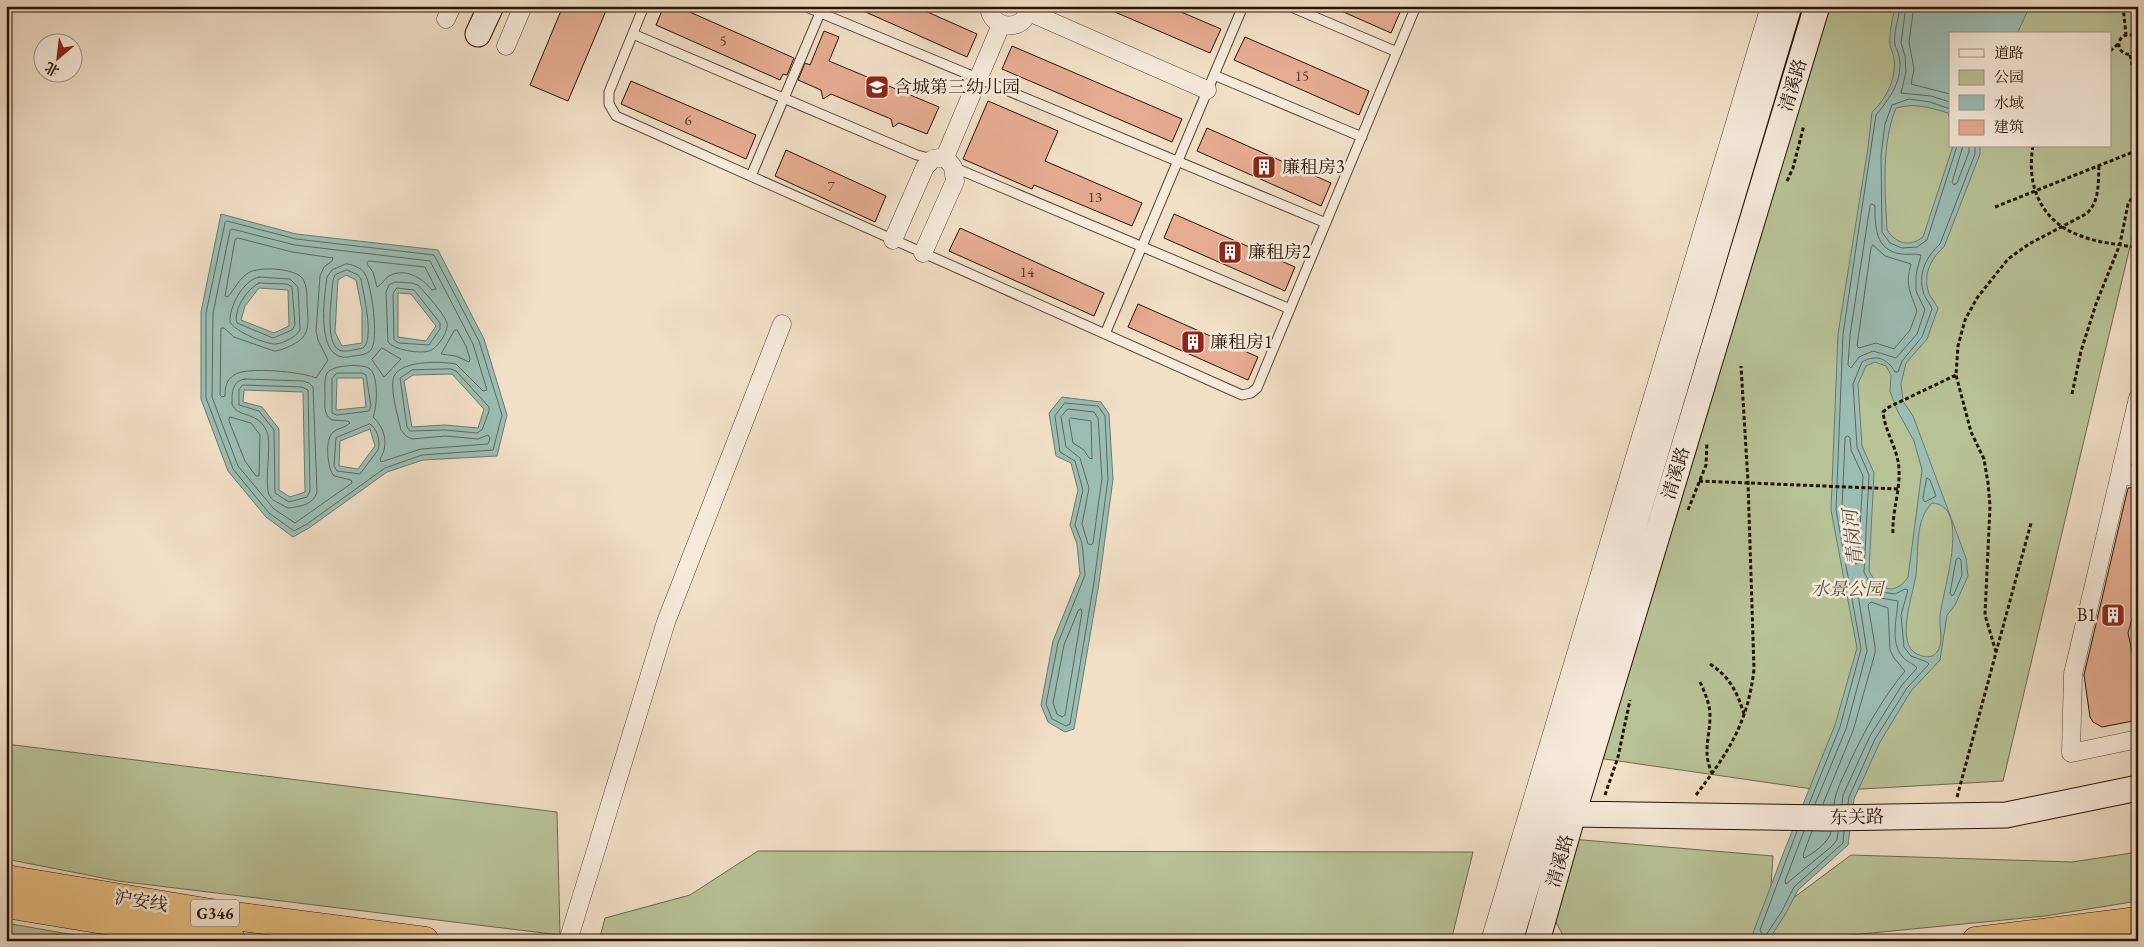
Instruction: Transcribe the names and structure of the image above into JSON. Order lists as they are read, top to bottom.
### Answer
{
  "streets": {
    "highway": ["沪安线", "G346"],
    "main road": ["清溪路", "东关路"]
  },
  "crossings": [
    ["清溪路", "东关路"]
  ],
  "water": ["青岗河"],
  "parks": ["水景公园"],
  "places": {
    "school or university": ["含城第三幼儿园"],
    "building": [
      "廉租房3",
      "廉租房2",
      "廉租房1",
      "B1"
    ]
  },
  "house_numbers": [
    "5",
    "15",
    "6",
    "7",
    "13",
    "14"
  ],
  "legend": [
    "道路",
    "公园",
    "水域",
    "建筑"
  ],
  "north": "bottom left"
}
